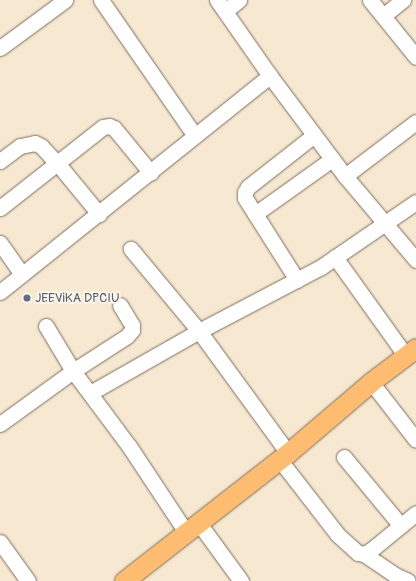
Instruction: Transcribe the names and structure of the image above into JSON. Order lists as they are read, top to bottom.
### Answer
{
  "places": ["JEEViKA DPCIU"]
}
